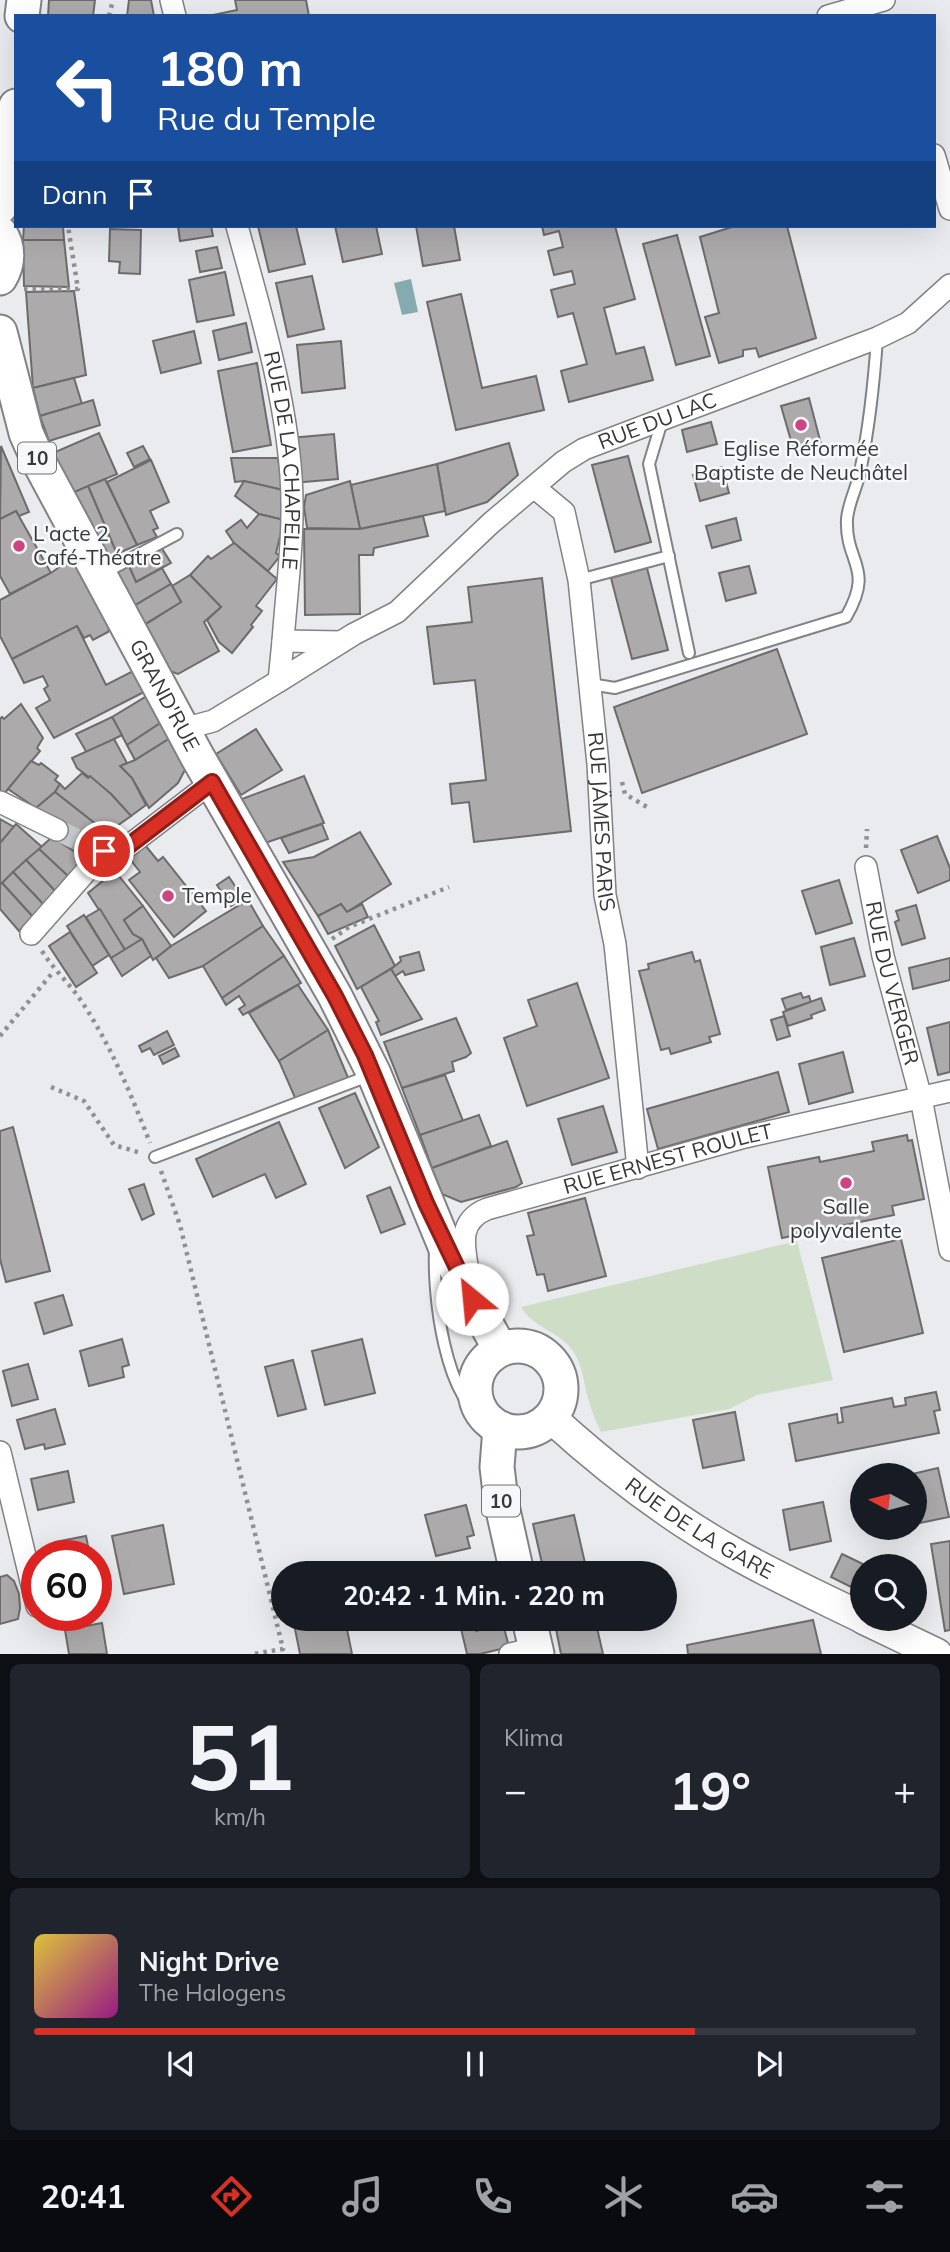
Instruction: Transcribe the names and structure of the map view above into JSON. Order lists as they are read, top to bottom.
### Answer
{
  "streets": {
    "main road": ["10", "GRAND'RUE", "RUE DE LA GARE"],
    "street": [
      "RUE DU LAC",
      "RUE DE LA CHAPELLE",
      "RUE JÄMES PARIS",
      "RUE DU VERGER",
      "RUE ERNEST ROULET"
    ]
  },
  "crossings": [
    ["RUE DU LAC", "RUE DE LA CHAPELLE"],
    ["RUE DU LAC", "RUE JÄMES PARIS"],
    ["10", "GRAND'RUE"],
    ["10", "RUE DE LA GARE"],
    ["GRAND'RUE", "RUE ERNEST ROULET"],
    ["GRAND'RUE", "RUE DE LA GARE"],
    ["RUE JÄMES PARIS", "RUE ERNEST ROULET"],
    ["RUE DU VERGER", "RUE ERNEST ROULET"]
  ],
  "places": [
    "Eglise Réformée Baptiste de Neuchâtel",
    "L'acte 2 Café-Théatre",
    "Temple",
    "Salle polyvalente"
  ],
  "north": "left",
  "page": {
    "turn": ["180 m", "Rue du Temple"],
    "then": "Dann",
    "limit": "60",
    "trip": "20:42 · 1 Min. · 220 m",
    "tile": [
      ["51", "km/h"],
      "Klima"
    ],
    "heat": ["−", "19°", "+"],
    "song": ["Night Drive", "The Halogens"],
    "tabs": "20:41"
  }
}
